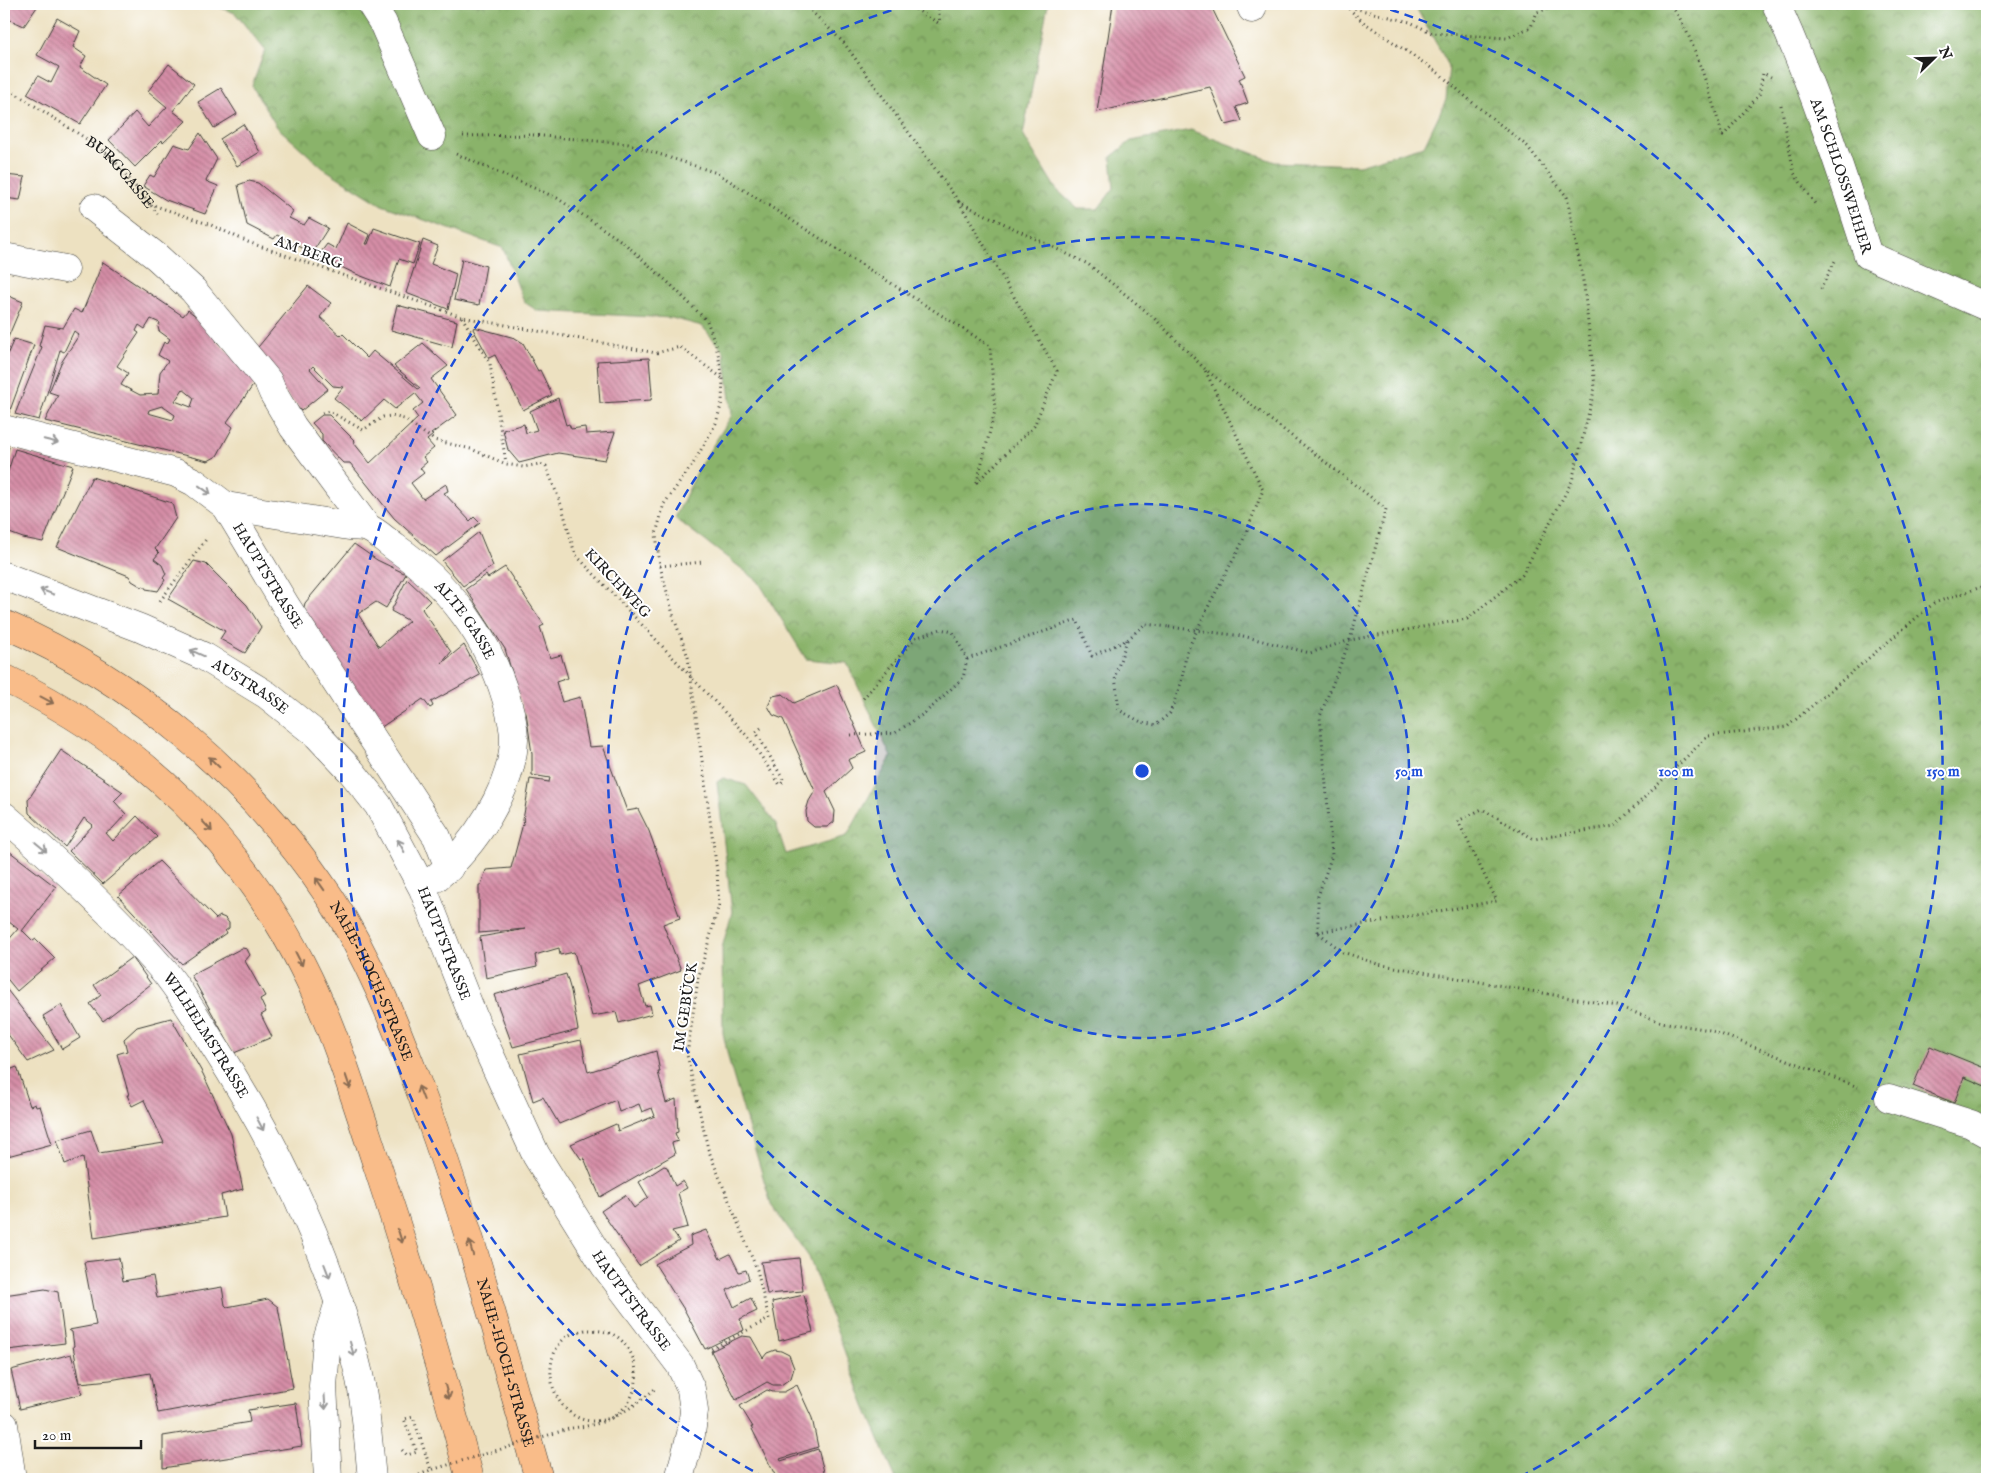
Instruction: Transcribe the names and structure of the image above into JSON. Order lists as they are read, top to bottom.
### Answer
{
  "streets": {
    "main road": ["NAHE-HOCH-STRASSE"],
    "street": [
      "AM SCHLOSSWEIHER",
      "HAUPTSTRASSE",
      "ALTE GASSE",
      "AUSTRASSE",
      "WILHELMSTRASSE"
    ],
    "path": [
      "BURGGASSE",
      "AM BERG",
      "KIRCHWEG",
      "IM GEBÜCK"
    ]
  },
  "crossings": [
    ["BURGGASSE", "AM BERG"],
    ["HAUPTSTRASSE", "ALTE GASSE"],
    ["HAUPTSTRASSE", "AUSTRASSE"],
    ["HAUPTSTRASSE", "IM GEBÜCK"],
    ["KIRCHWEG", "IM GEBÜCK"]
  ],
  "one_way": ["AUSTRASSE", "WILHELMSTRASSE"],
  "scale_bar": "20 m",
  "north": "top right",
  "rings": ["50 m", "100 m", "150 m"]
}
